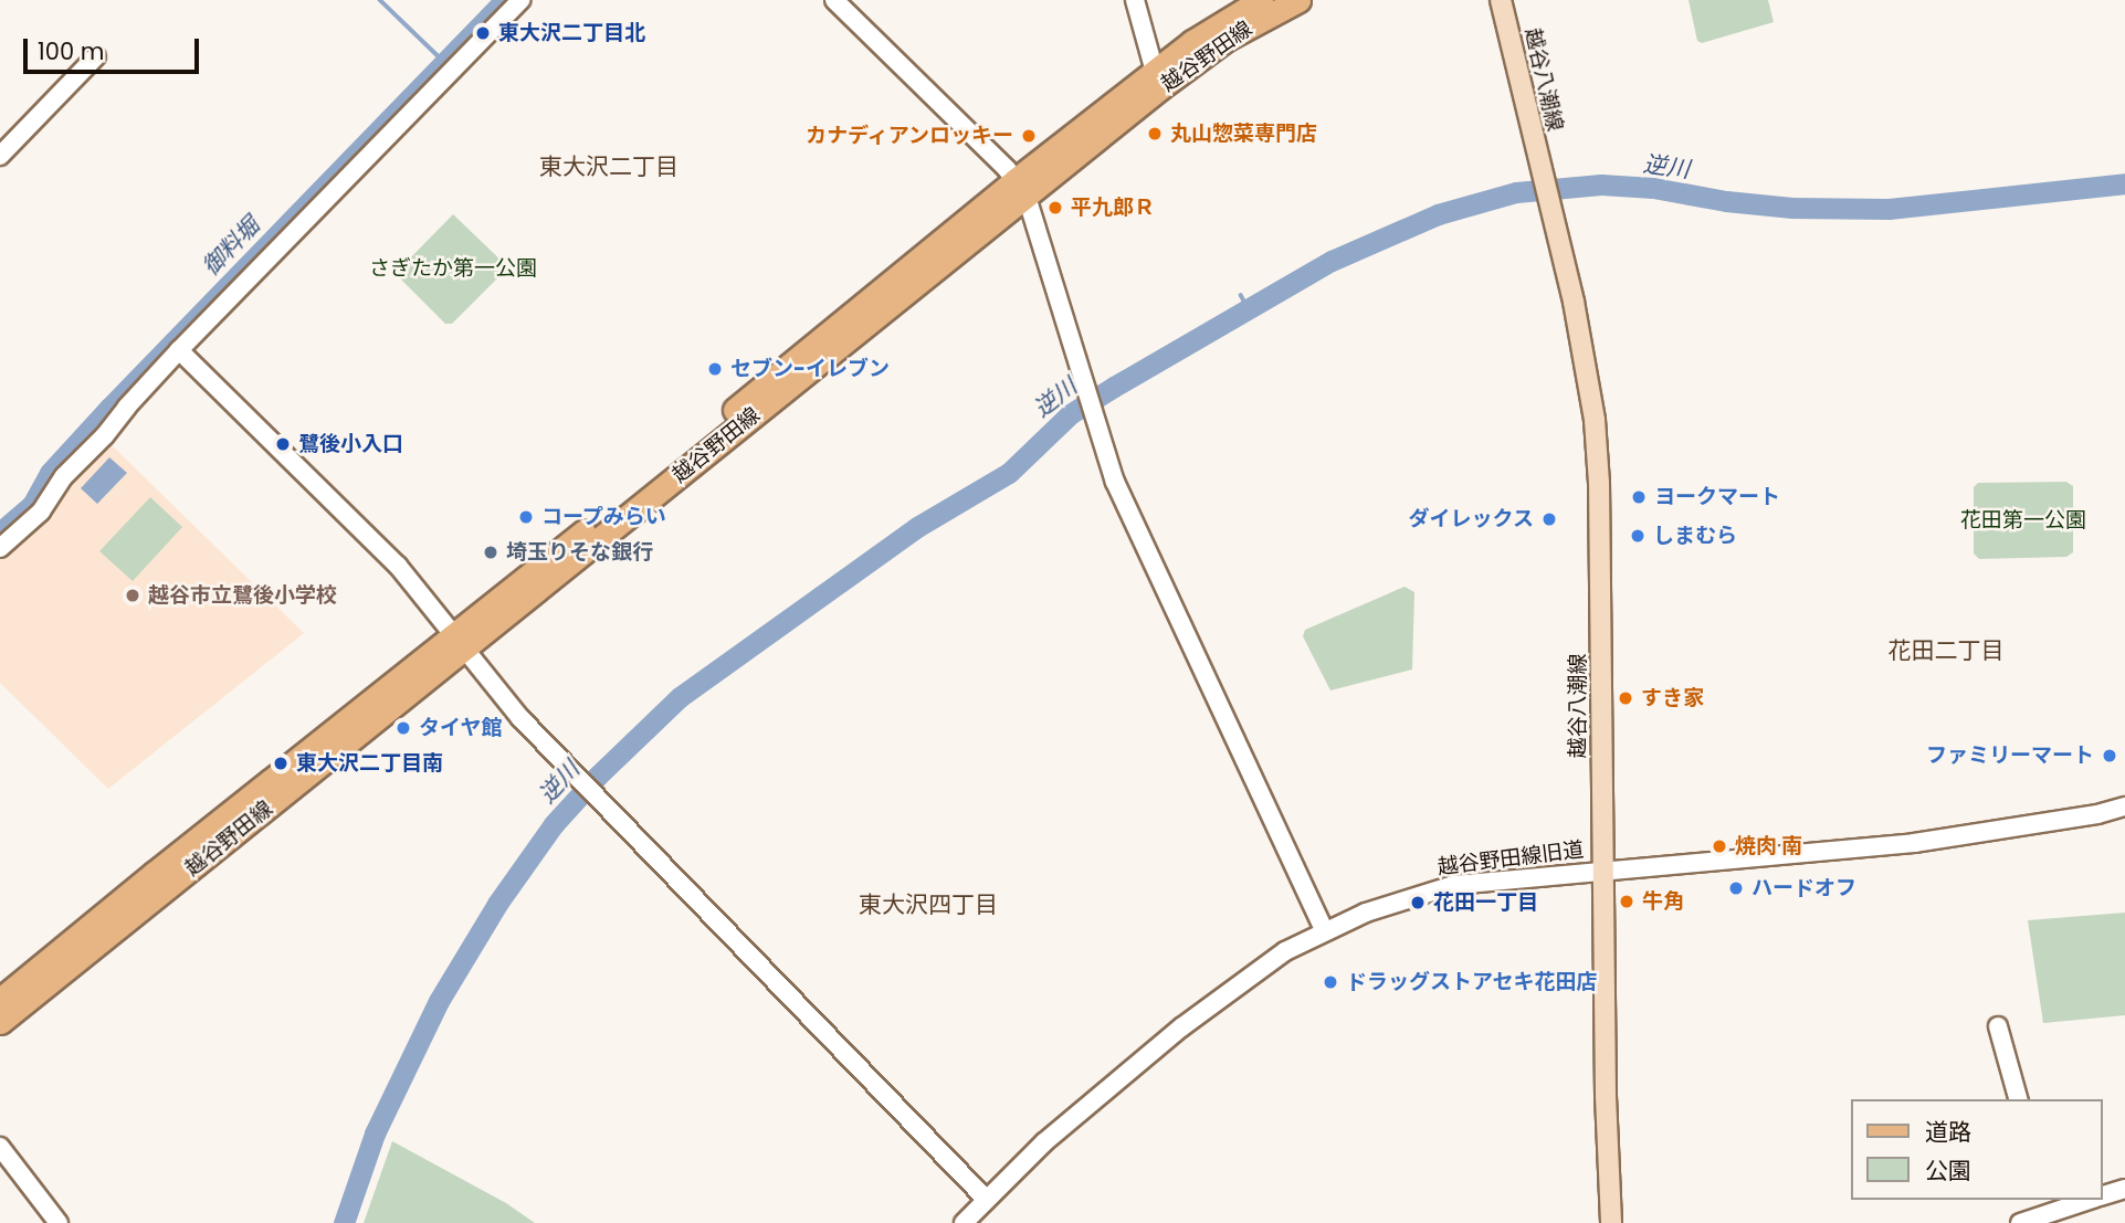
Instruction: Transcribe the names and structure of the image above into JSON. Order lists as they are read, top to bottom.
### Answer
{
  "streets": {
    "main road": ["越谷野田線", "越谷八潮線"],
    "street": ["越谷野田線旧道"]
  },
  "crossings": [
    ["越谷八潮線", "越谷野田線旧道"]
  ],
  "districts": ["東大沢二丁目", "花田二丁目", "東大沢四丁目"],
  "water": ["逆川", "御料堀"],
  "parks": ["さぎたか第一公園", "花田第一公園"],
  "places": [
    "東大沢二丁目北",
    "丸山惣菜専門店",
    "カナディアンロッキー",
    "平九郎Ｒ",
    "セブン-イレブン",
    "鷺後小入口",
    "ヨークマート",
    "コープみらい",
    "ダイレックス",
    "しまむら",
    "埼玉りそな銀行",
    "越谷市立鷺後小学校",
    "すき家",
    "タイヤ館",
    "ファミリーマート",
    "東大沢二丁目南",
    "焼肉 南",
    "ハードオフ",
    "牛角",
    "花田一丁目",
    "ドラッグストアセキ花田店"
  ],
  "legend": ["道路", "公園"],
  "scale_bar": "100 m"
}
